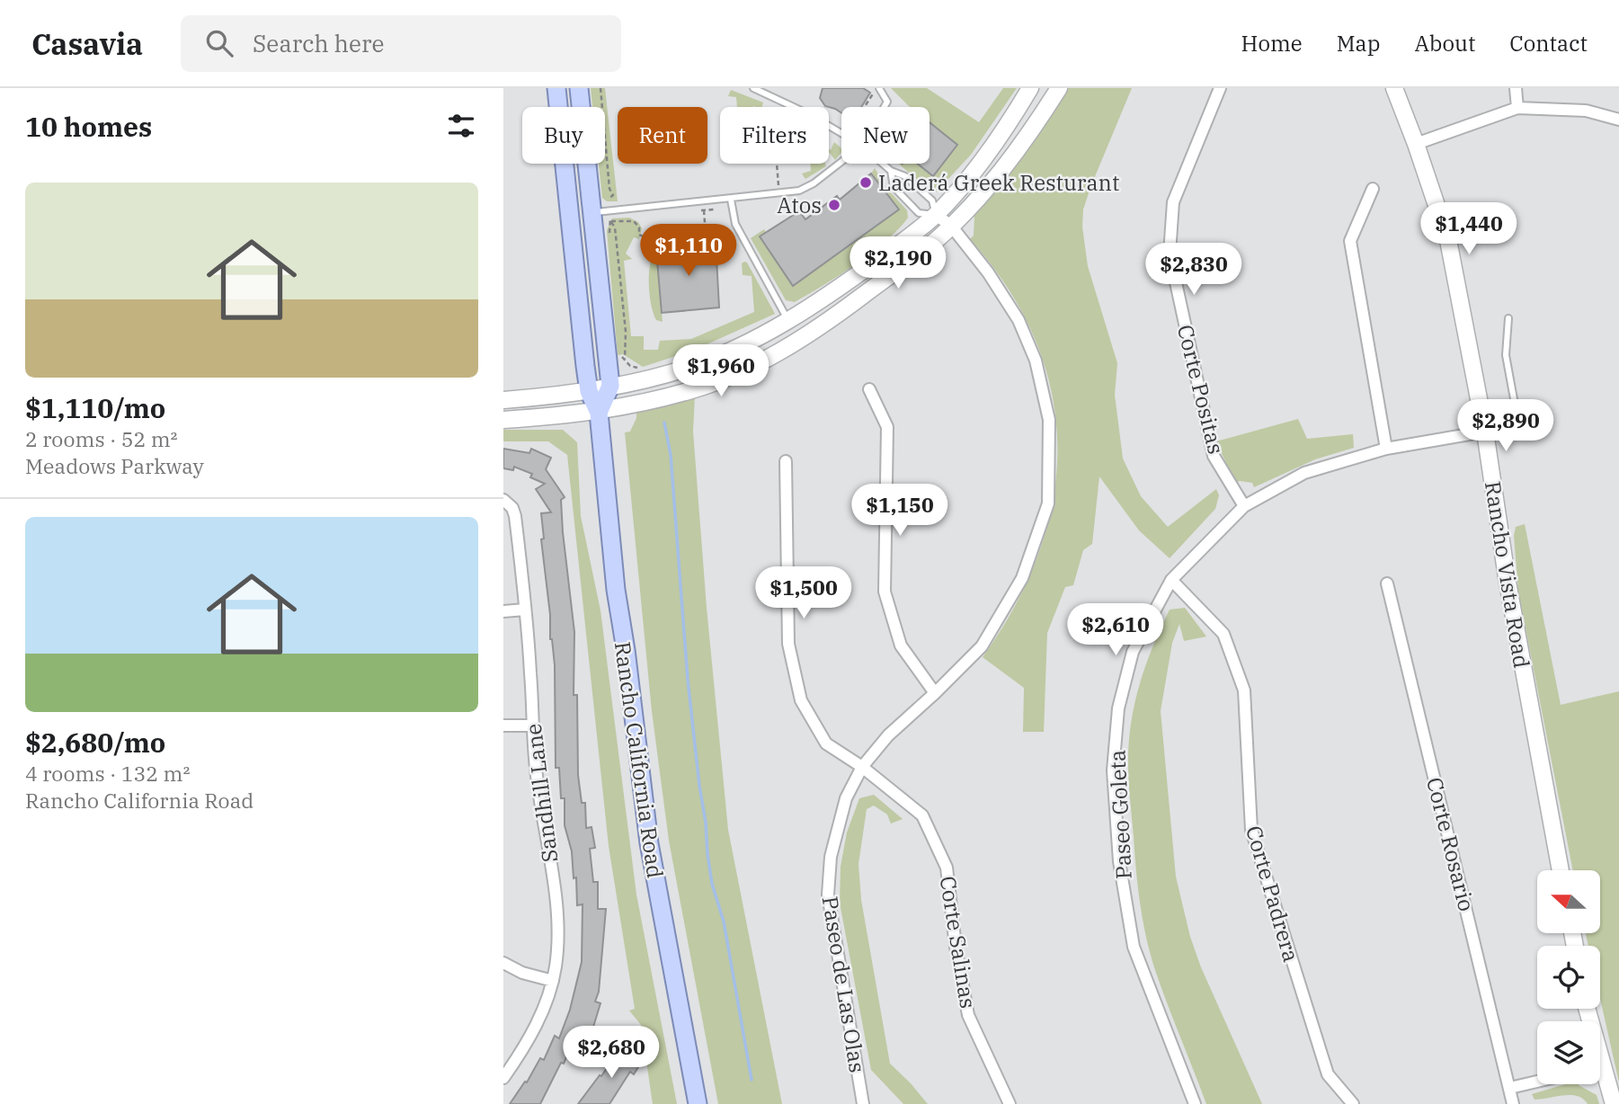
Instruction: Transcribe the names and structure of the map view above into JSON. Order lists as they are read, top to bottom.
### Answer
{
  "streets": {
    "main road": ["Rancho Vista Road", "Rancho California Road"],
    "street": [
      "Corte Positas",
      "Sandhill Lane",
      "Paseo Goleta",
      "Corte Rosario",
      "Corte Padrera",
      "Corte Salinas",
      "Paseo de Las Olas"
    ]
  },
  "crossings": [
    ["Corte Positas", "Paseo Goleta"],
    ["Rancho Vista Road", "Paseo Goleta"],
    ["Paseo Goleta", "Corte Padrera"],
    ["Corte Salinas", "Paseo de Las Olas"]
  ],
  "places": ["Laderá Greek Resturant", "Atos"],
  "north": "left",
  "page": {
    "header": "Casavia",
    "search": "Search here",
    "nav": [
      "Home",
      "Map",
      "About",
      "Contact"
    ],
    "heading": "10 homes",
    "chip": [
      "Buy",
      "Rent",
      "Filters",
      "New"
    ],
    "list": [
      {
        "name": "$1,110/mo",
        "note": "2 rooms · 52 m² · Meadows Parkway"
      },
      {
        "name": "$2,680/mo",
        "note": "4 rooms · 132 m² · Rancho California Road"
      }
    ],
    "price": [
      "$1,440",
      "$1,110",
      "$2,190",
      "$2,830",
      "$1,960",
      "$2,890",
      "$1,150",
      "$1,500",
      "$2,610",
      "$2,680"
    ]
  }
}
